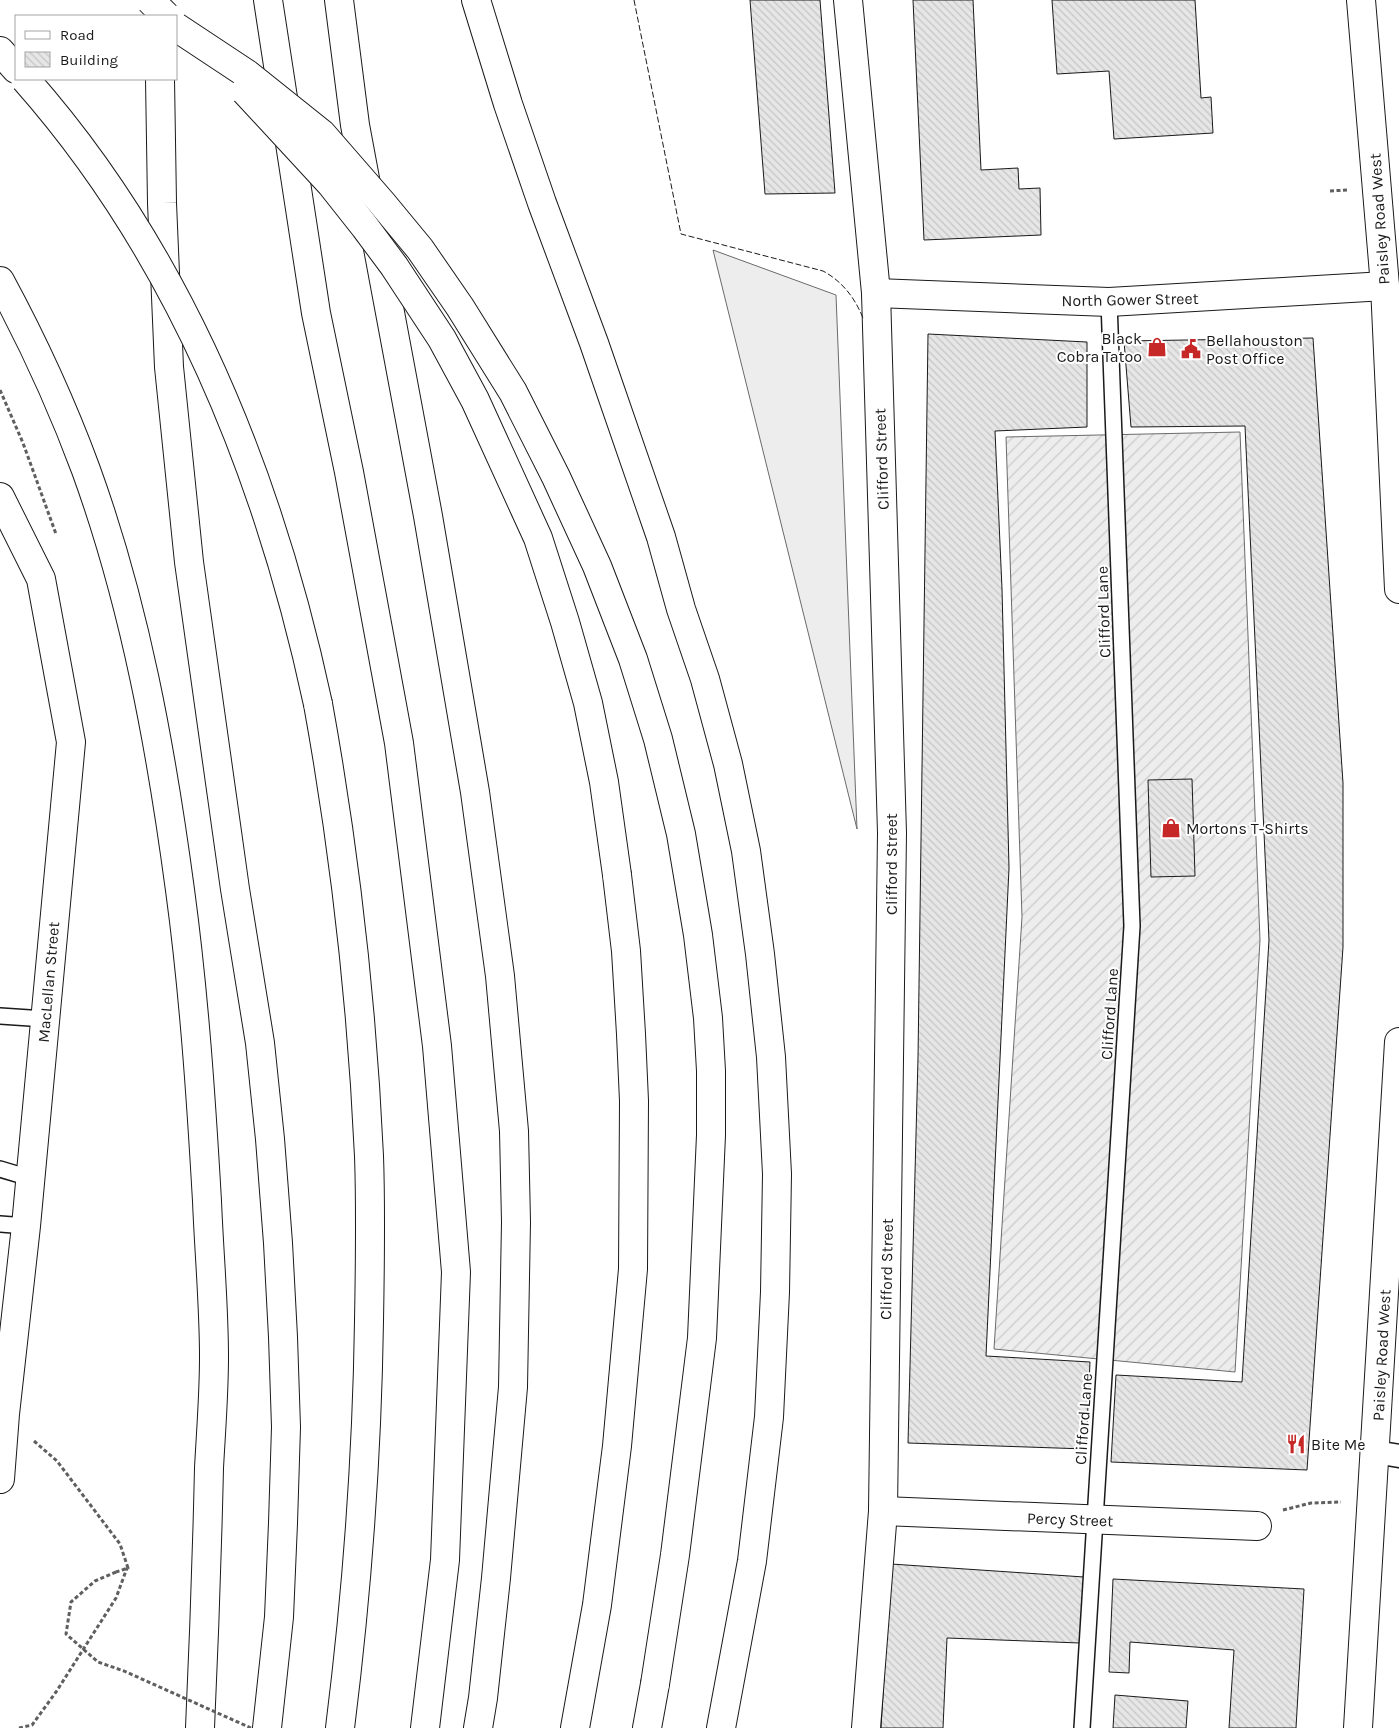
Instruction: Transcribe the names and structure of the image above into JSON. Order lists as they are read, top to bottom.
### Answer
{
  "streets": {
    "main road": [
      "Paisley Road West",
      "North Gower Street",
      "Clifford Street",
      "MacLellan Street",
      "Percy Street"
    ],
    "lane": ["Clifford Lane"]
  },
  "crossings": [
    ["Paisley Road West", "North Gower Street"],
    ["North Gower Street", "Clifford Street"],
    ["North Gower Street", "Clifford Lane"],
    ["Clifford Street", "Percy Street"],
    ["Clifford Lane", "Percy Street"]
  ],
  "places": {
    "shop": ["Black Cobra Tatoo", "Mortons T-Shirts"],
    "public building": ["Bellahouston Post Office"],
    "restaurant": ["Bite Me"]
  },
  "legend": ["Road", "Building"]
}
